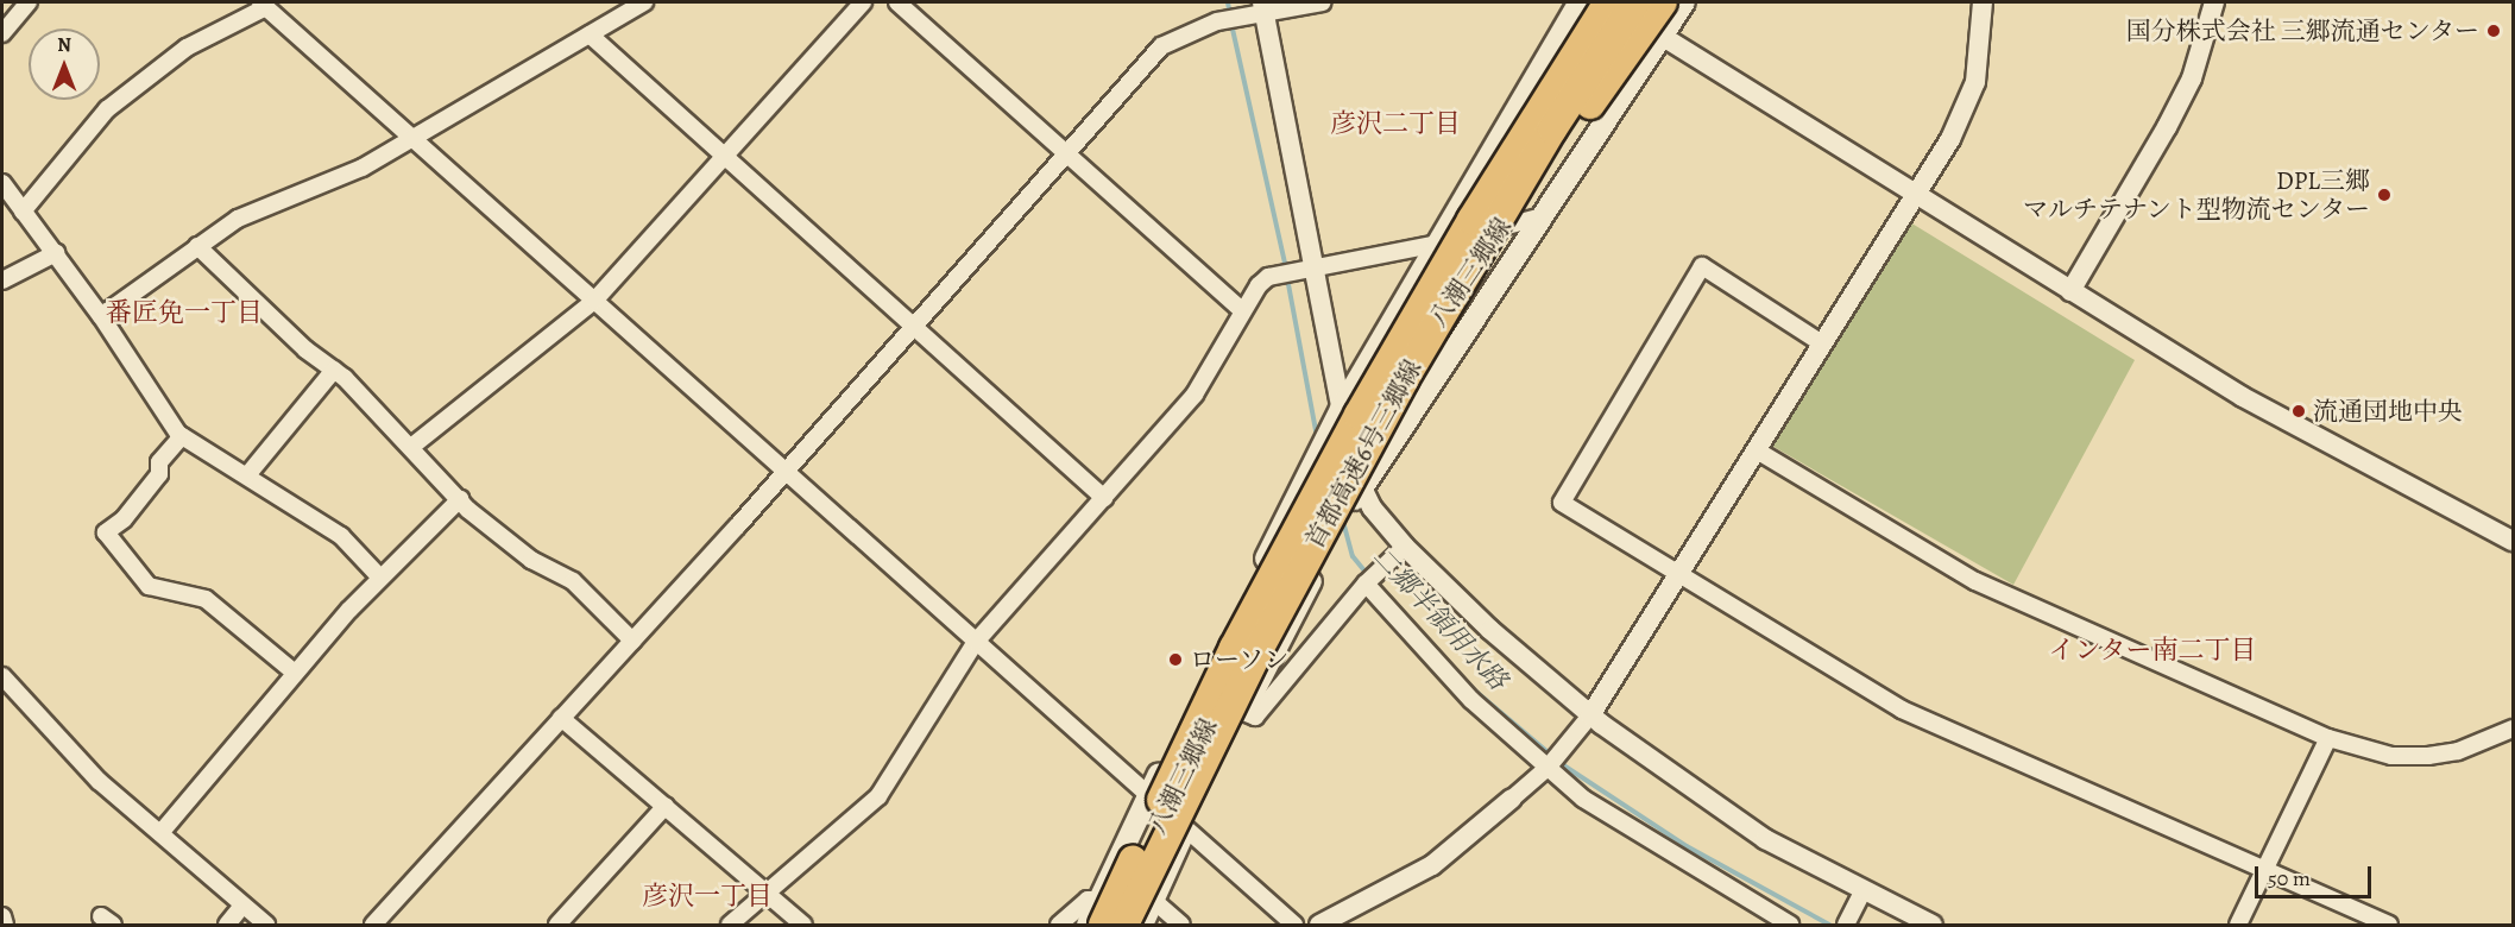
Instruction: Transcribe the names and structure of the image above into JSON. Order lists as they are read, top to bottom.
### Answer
{
  "streets": {
    "highway": ["首都高速6号三郷線"],
    "main road": ["八潮三郷線"]
  },
  "crossings": [
    ["八潮三郷線", "首都高速6号三郷線"]
  ],
  "districts": [
    "彦沢二丁目",
    "番匠免一丁目",
    "インター南二丁目",
    "彦沢一丁目"
  ],
  "water": ["二郷半領用水路"],
  "places": [
    "国分株式会社 三郷流通センター",
    "DPL三郷 マルチテナント型物流センター",
    "流通団地中央",
    "ローソン"
  ],
  "scale_bar": "50 m",
  "north": "top"
}
